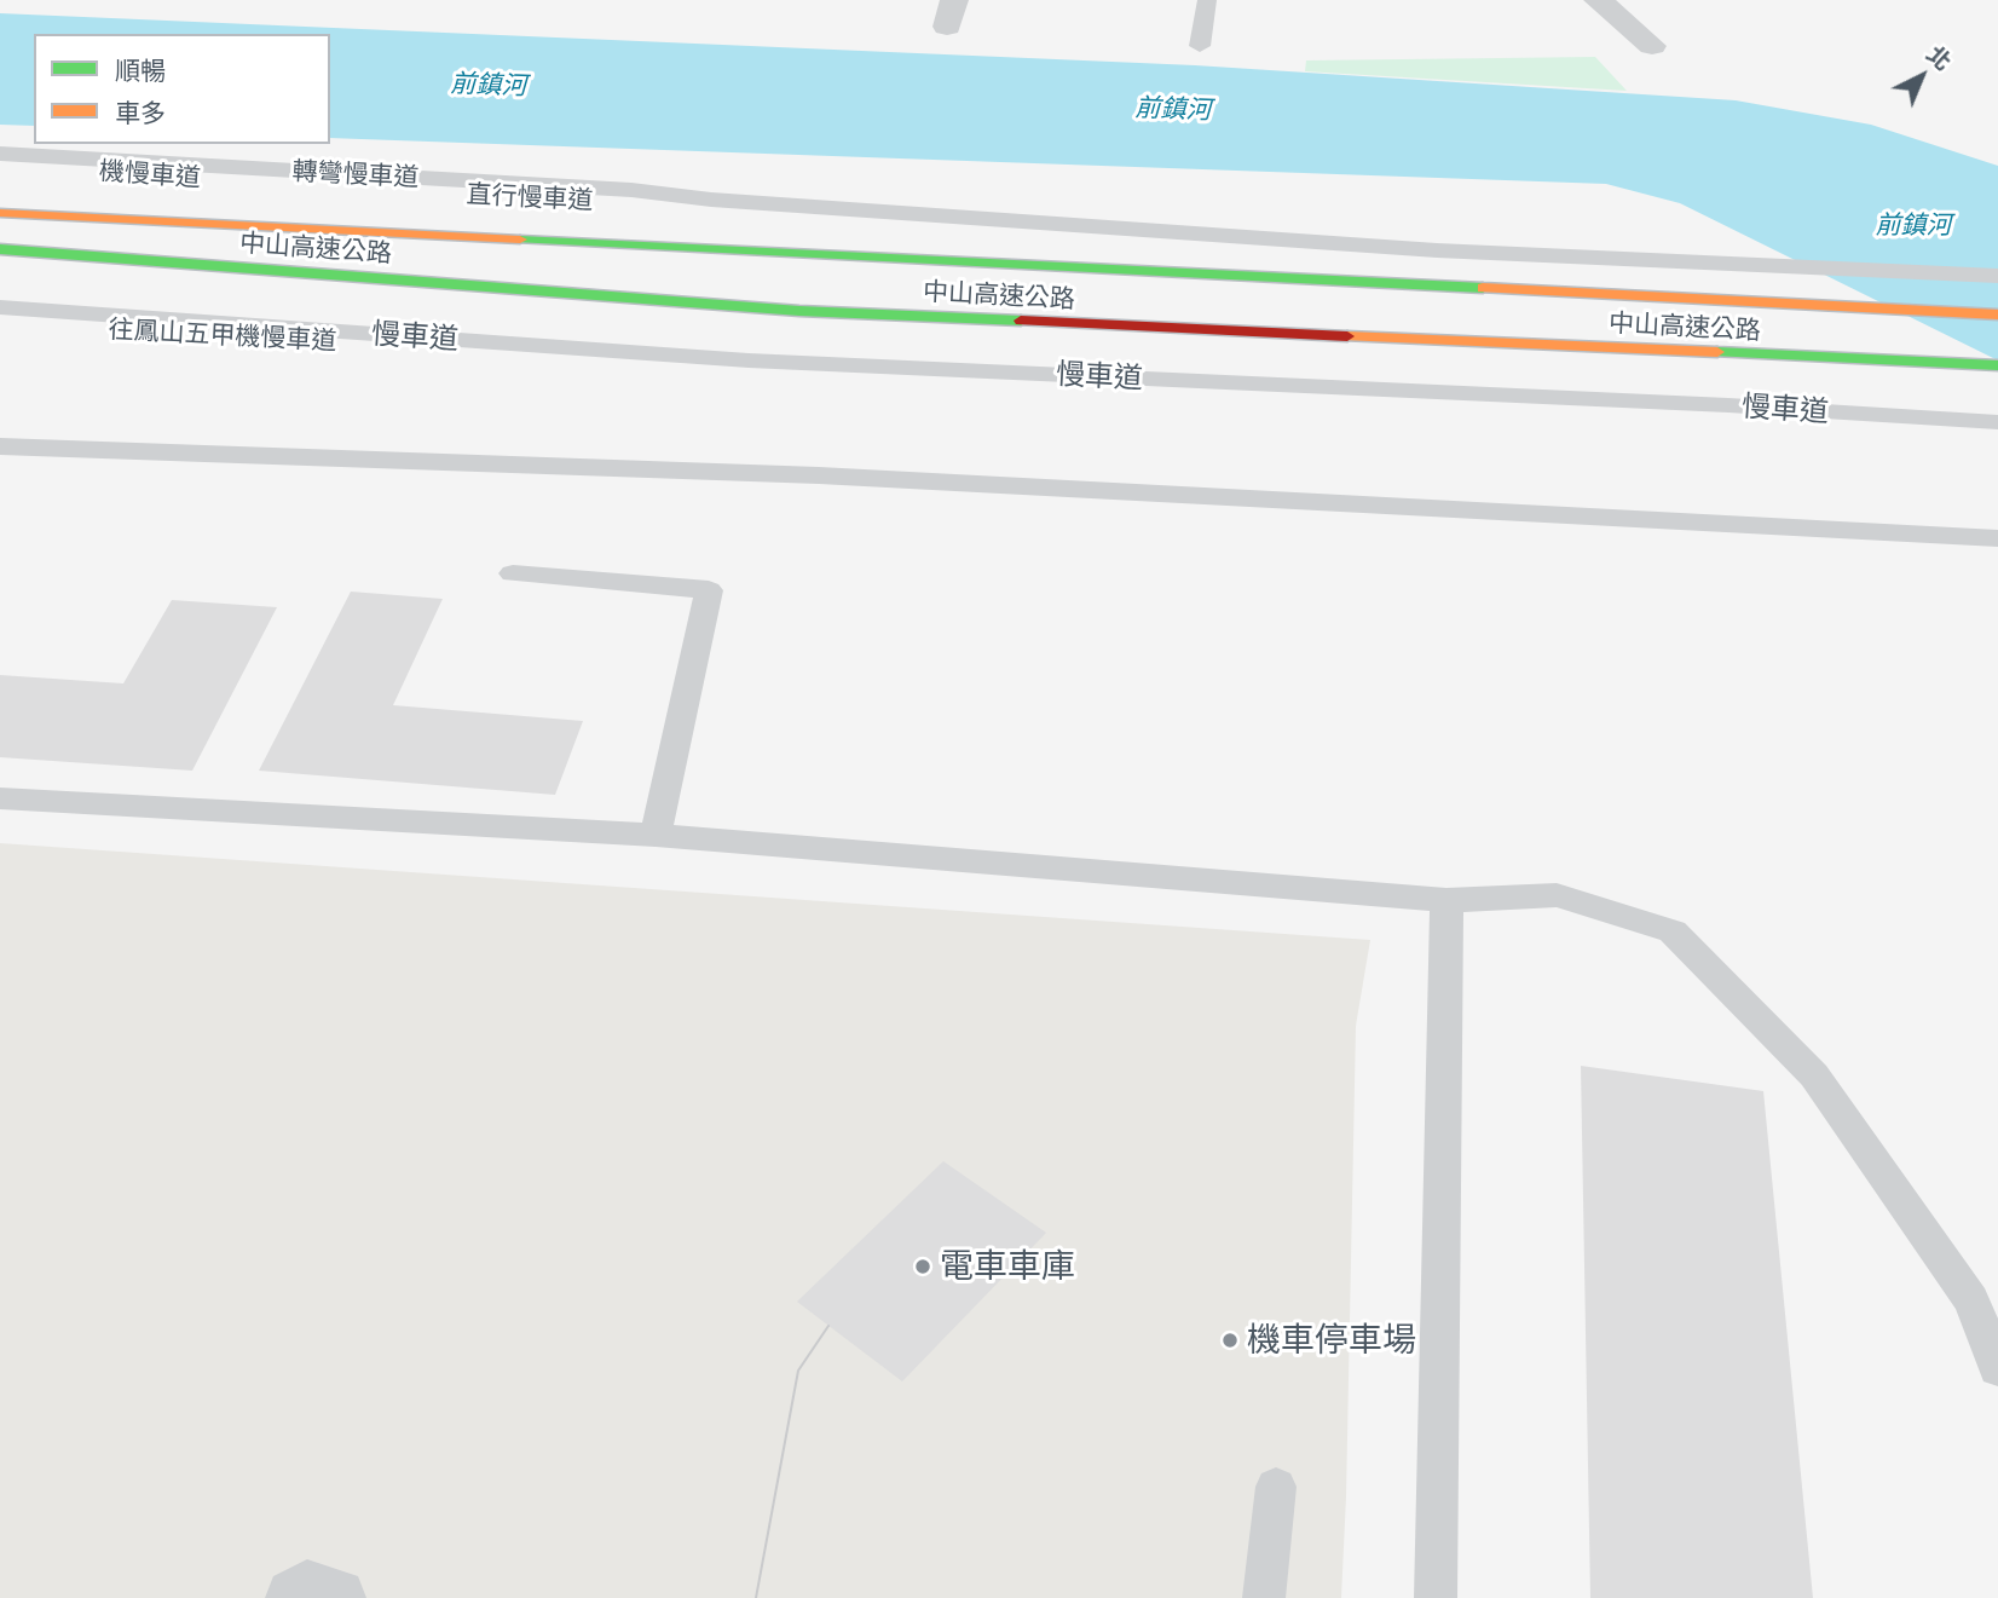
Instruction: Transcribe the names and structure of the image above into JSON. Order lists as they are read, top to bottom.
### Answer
{
  "streets": {
    "highway": ["中山高速公路"],
    "lane": [
      "機慢車道",
      "轉彎慢車道",
      "直行慢車道",
      "往鳳山五甲機慢車道",
      "慢車道"
    ]
  },
  "crossings": [
    ["機慢車道", "直行慢車道"],
    ["轉彎慢車道", "直行慢車道"],
    ["往鳳山五甲機慢車道", "慢車道"]
  ],
  "water": ["前鎮河"],
  "places": ["電車車庫", "機車停車場"],
  "legend": ["順暢", "車多"],
  "north": "top right"
}
